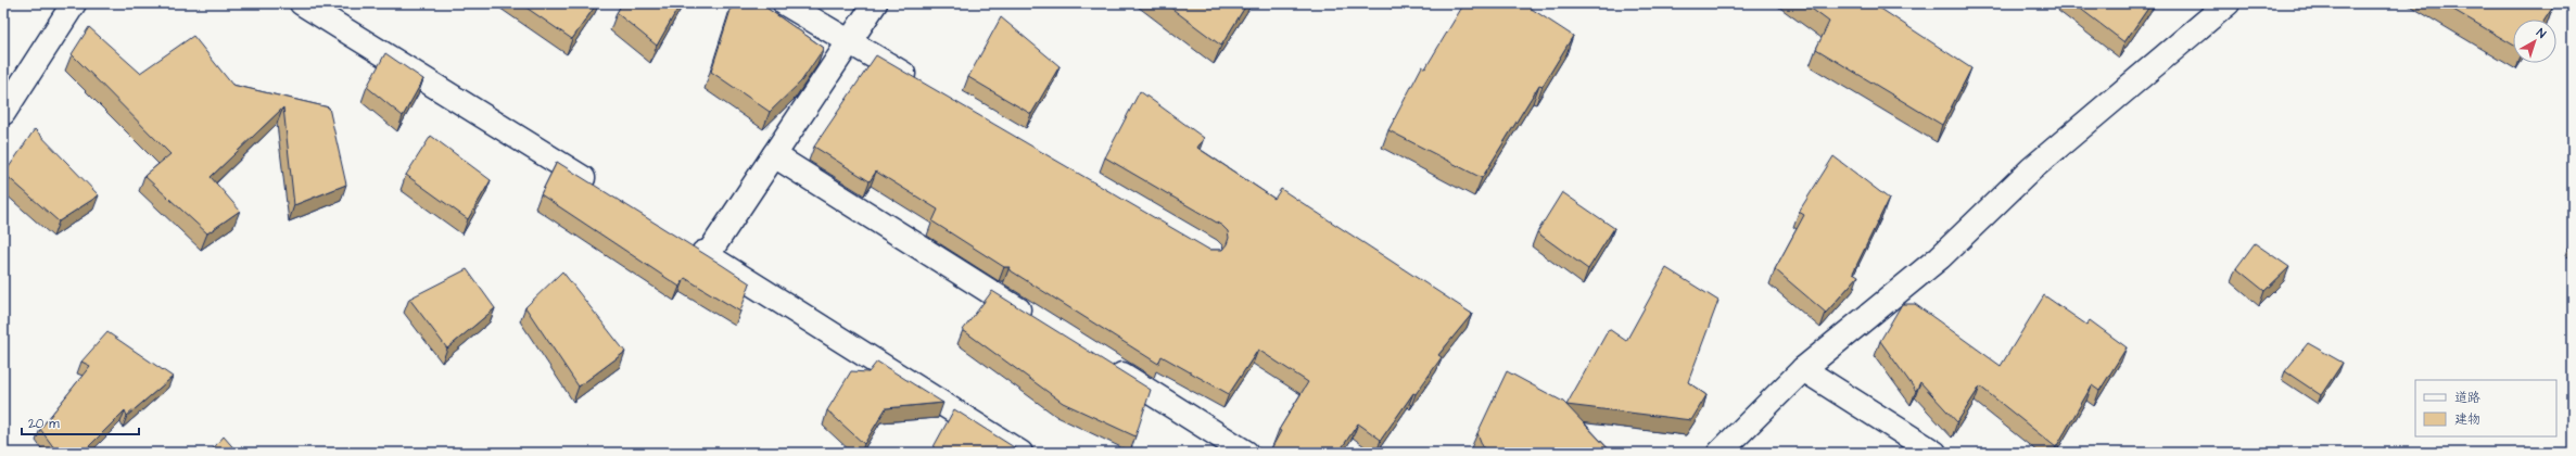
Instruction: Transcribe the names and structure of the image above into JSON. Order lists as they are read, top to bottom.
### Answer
{
  "legend": ["道路", "建物"],
  "scale_bar": "20 m",
  "north": "top right"
}
